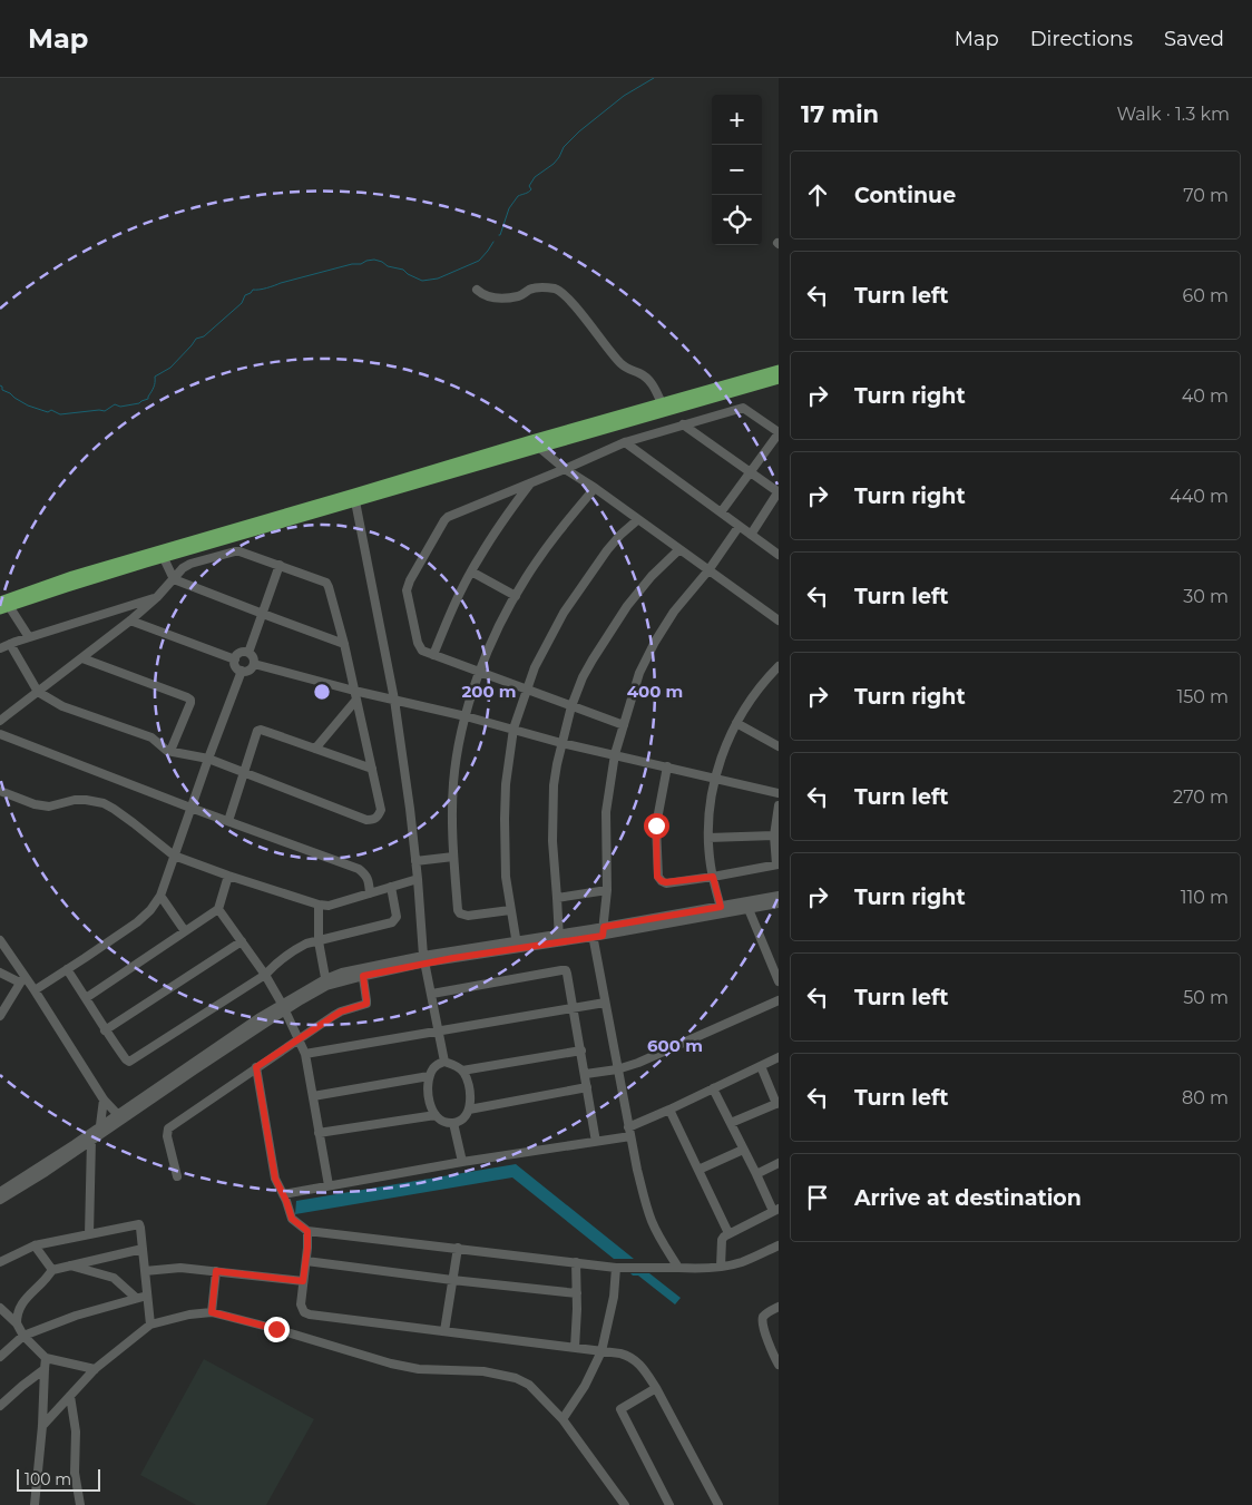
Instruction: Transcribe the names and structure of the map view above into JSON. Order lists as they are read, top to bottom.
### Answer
{
  "scale_bar": "100 m",
  "page": {
    "header": "Map",
    "nav": ["Map", "Directions", "Saved"],
    "heading": ["17 min", "Walk · 1.3 km"],
    "map_buttons": ["+", "−"],
    "list": [
      ["Continue", "70 m"],
      ["Turn left", "60 m"],
      ["Turn right", "40 m"],
      ["Turn right", "440 m"],
      ["Turn left", "30 m"],
      ["Turn right", "150 m"],
      ["Turn left", "270 m"],
      ["Turn right", "110 m"],
      ["Turn left", "50 m"],
      ["Turn left", "80 m"],
      "Arrive at destination"
    ],
    "scale": "100 m"
  },
  "rings": ["200 m", "400 m", "600 m"]
}
